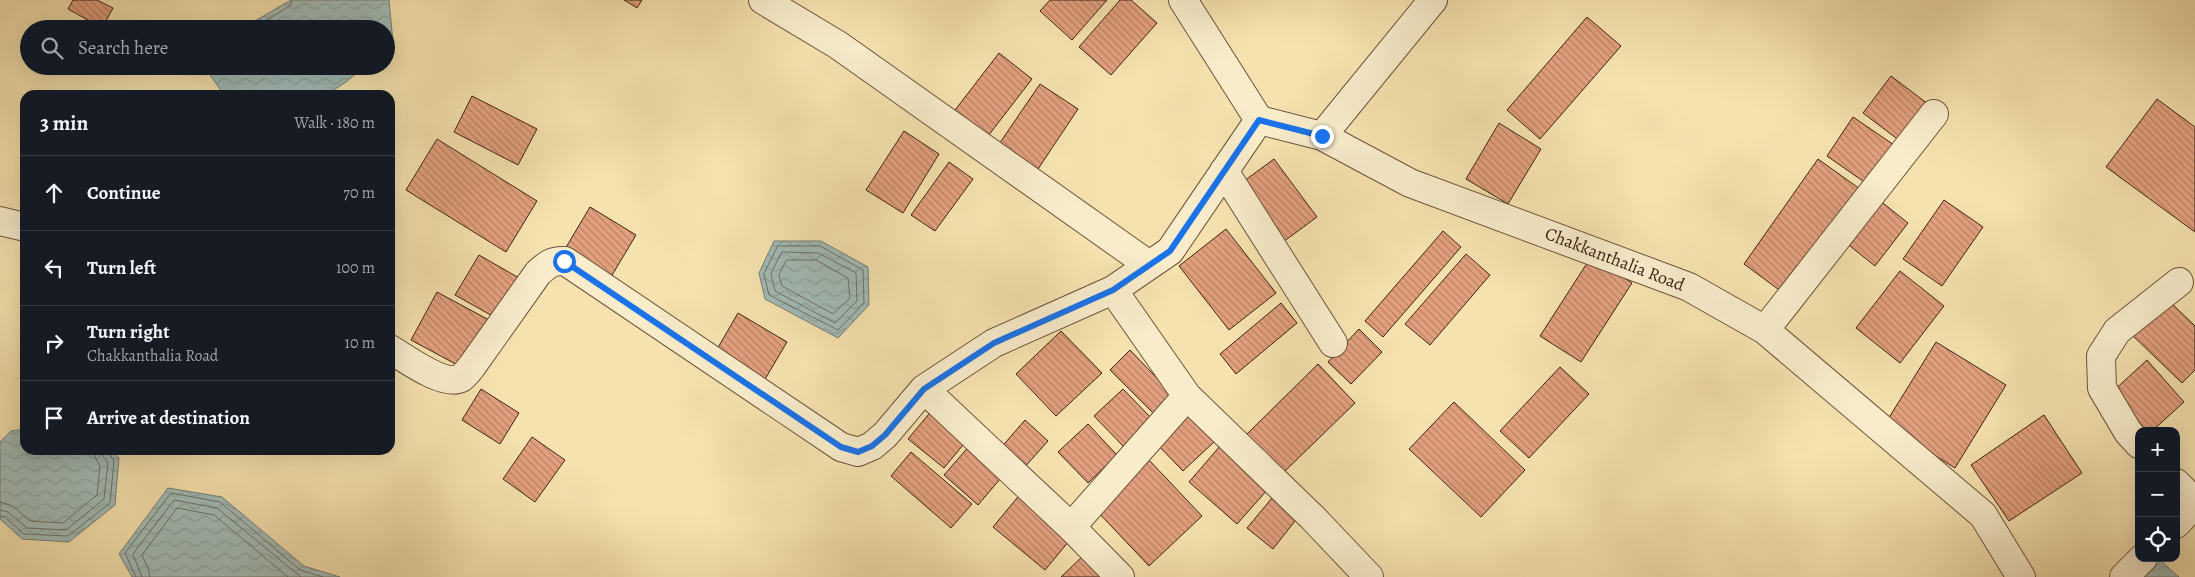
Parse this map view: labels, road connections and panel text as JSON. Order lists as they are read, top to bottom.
{
  "streets": {
    "street": ["Chakkanthalia Road"]
  },
  "page": {
    "search": "Search here",
    "heading": ["3 min", "Walk · 180 m"],
    "list": [
      ["Continue", "70 m"],
      ["Turn left", "100 m"],
      ["Turn right", "Chakkanthalia Road", "10 m"],
      "Arrive at destination"
    ],
    "map_buttons": ["+", "−"]
  }
}
